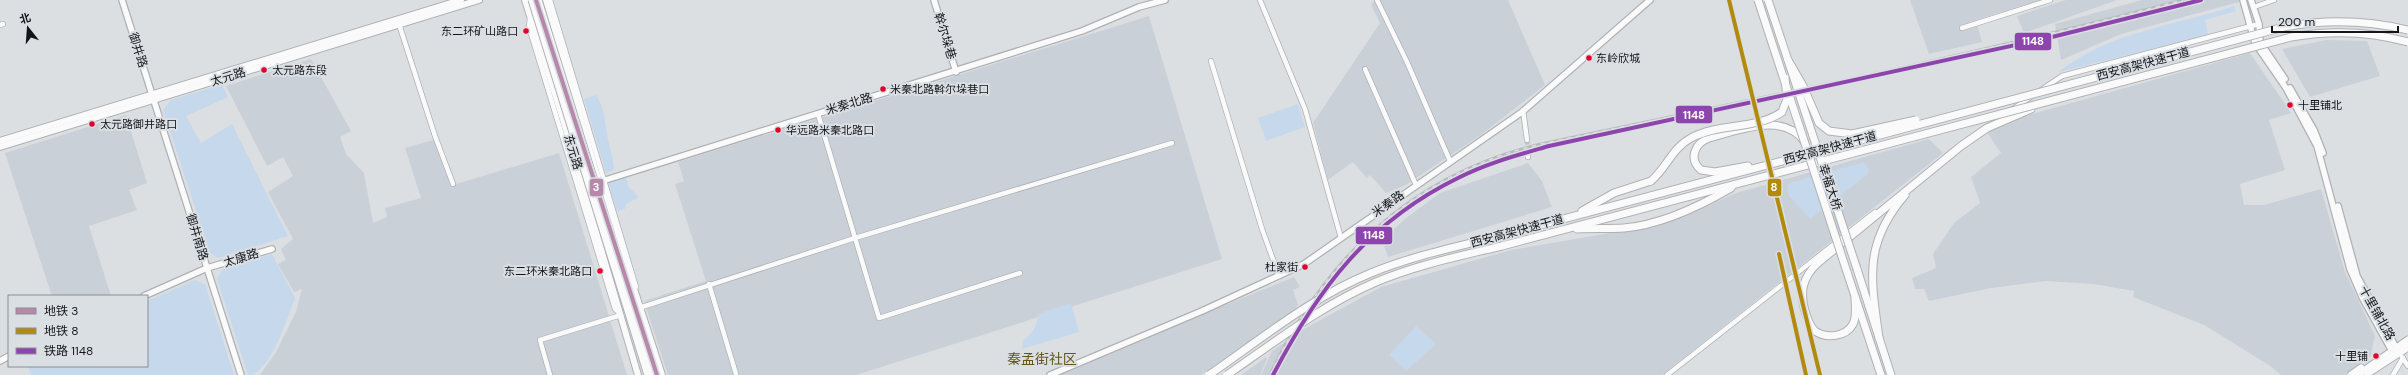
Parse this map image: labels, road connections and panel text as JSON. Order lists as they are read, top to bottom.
{
  "streets": {
    "main road": [
      "西安高架快速干道",
      "太元路",
      "东元路",
      "幸福大桥"
    ],
    "street": [
      "幹尔垛巷",
      "御井路",
      "米秦北路",
      "米秦路",
      "御井南路",
      "太康路",
      "十里铺北路"
    ]
  },
  "crossings": [
    ["幹尔垛巷", "米秦北路"],
    ["御井路", "太元路"],
    ["御井路", "御井南路"],
    ["太元路", "御井南路"],
    ["米秦北路", "东元路"],
    ["御井南路", "太康路"]
  ],
  "districts": ["秦孟街社区"],
  "places": [
    "东二环矿山路口",
    "东岭欣城",
    "太元路东段",
    "米秦北路斡尔垛巷口",
    "十里铺北",
    "太元路御井路口",
    "华远路米秦北路口",
    "杜家街",
    "东二环米秦北路口",
    "十里铺"
  ],
  "lines": ["metro line 3", "metro line 8", "rail line 1148"],
  "legend": ["地铁 3", "地铁 8", "铁路 1148"],
  "scale_bar": "200 m",
  "north": "top"
}
